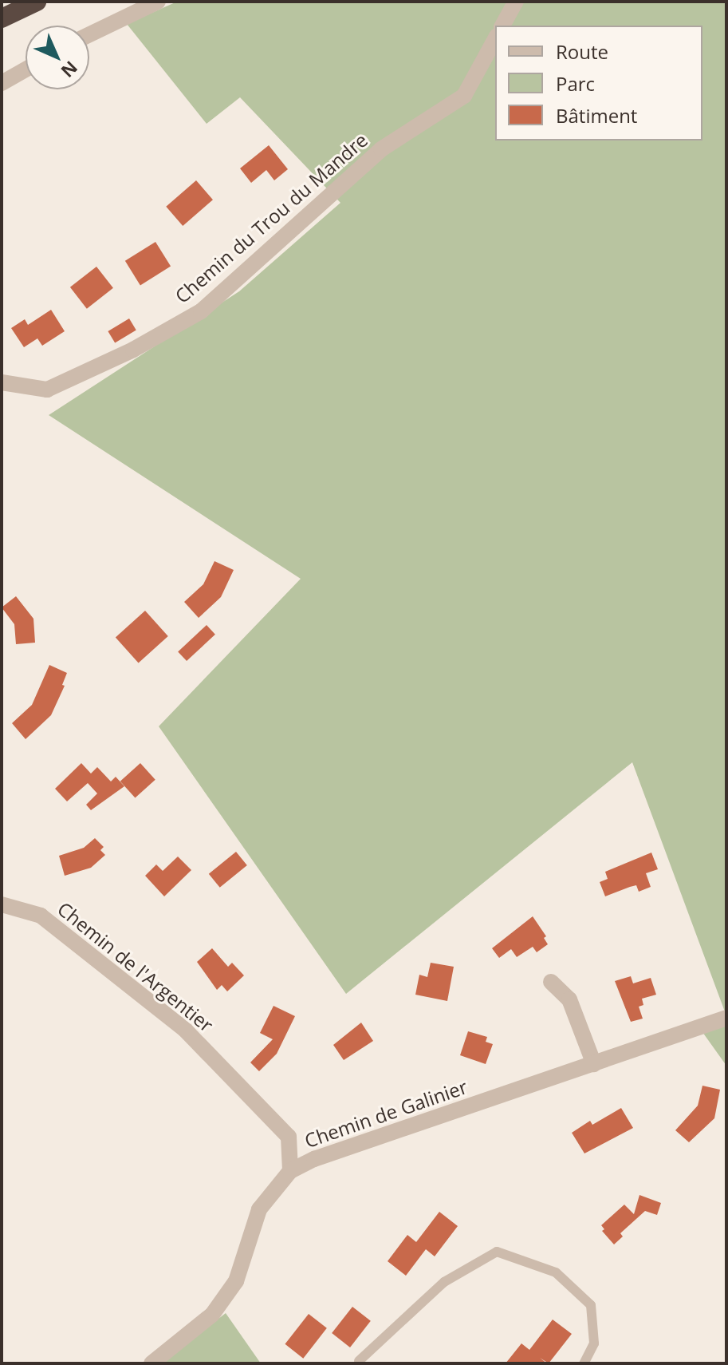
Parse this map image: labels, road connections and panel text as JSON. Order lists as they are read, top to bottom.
{
  "streets": {
    "street": ["Chemin du Trou du Mandre", "Chemin de l'Argentier", "Chemin de Galinier"]
  },
  "crossings": [
    ["Chemin de l'Argentier", "Chemin de Galinier"]
  ],
  "legend": ["Route", "Parc", "Bâtiment"],
  "north": "bottom right"
}
